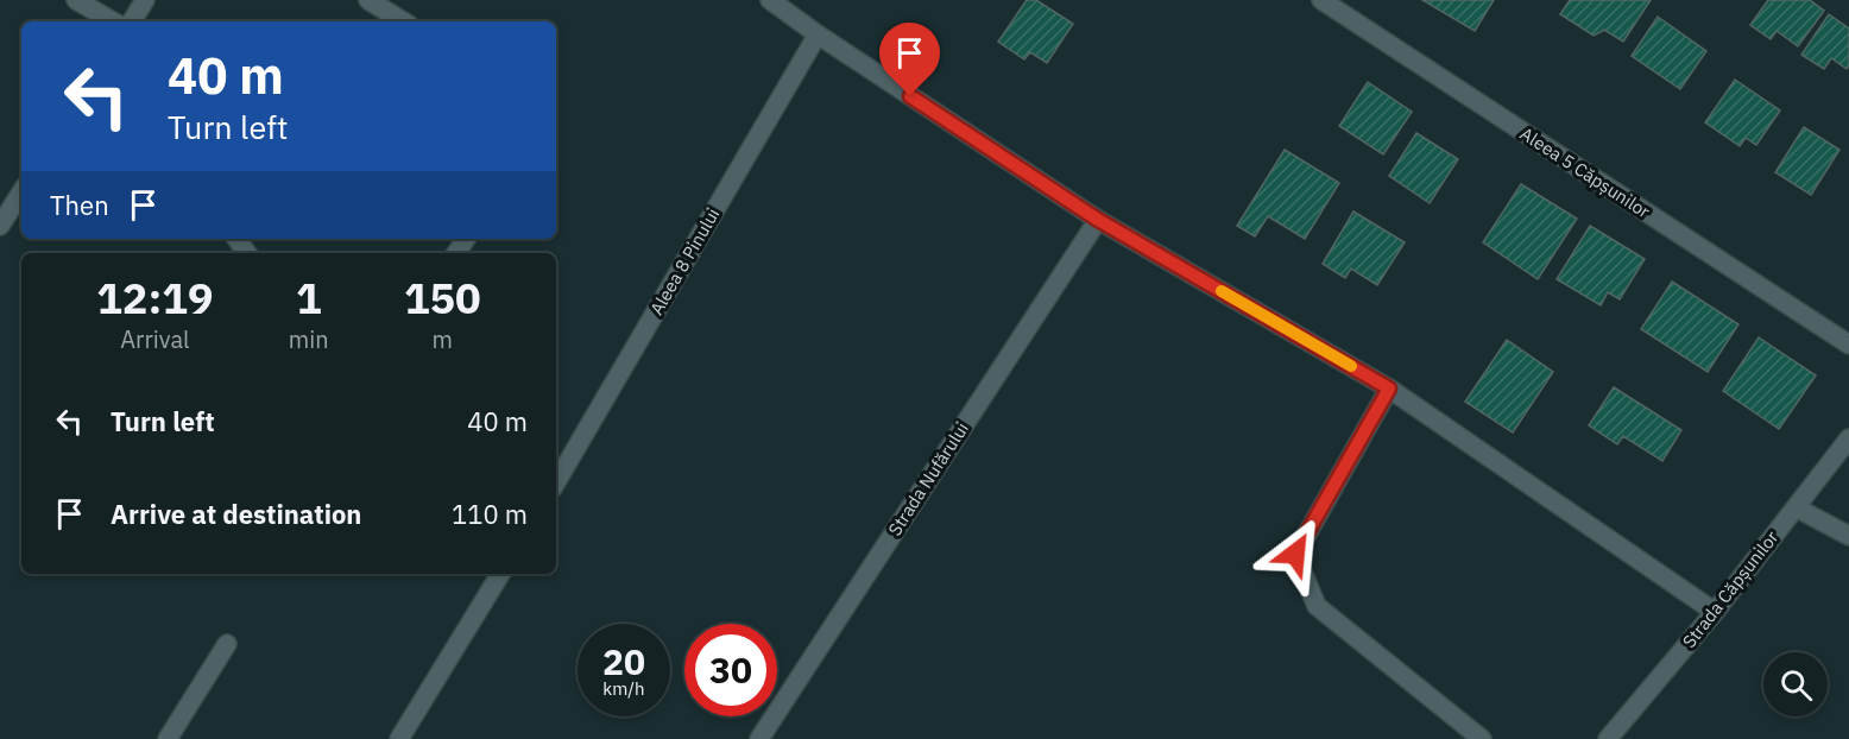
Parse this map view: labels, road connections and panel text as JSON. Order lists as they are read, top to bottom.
{
  "streets": {
    "street": [
      "Aleea 5 Căpșunilor",
      "Aleea 8 Pinului",
      "Strada Nufărului",
      "Strada Căpșunilor"
    ]
  },
  "page": {
    "turn": ["40 m", "Turn left"],
    "then": "Then",
    "eta": [
      "12:19",
      "Arrival",
      "1",
      "min",
      "150",
      "m"
    ],
    "list": [
      {
        "name": "Turn left",
        "value": "40 m"
      },
      {
        "name": "Arrive at destination",
        "value": "110 m"
      }
    ],
    "speed": "20 km/h",
    "limit": "30"
  }
}
